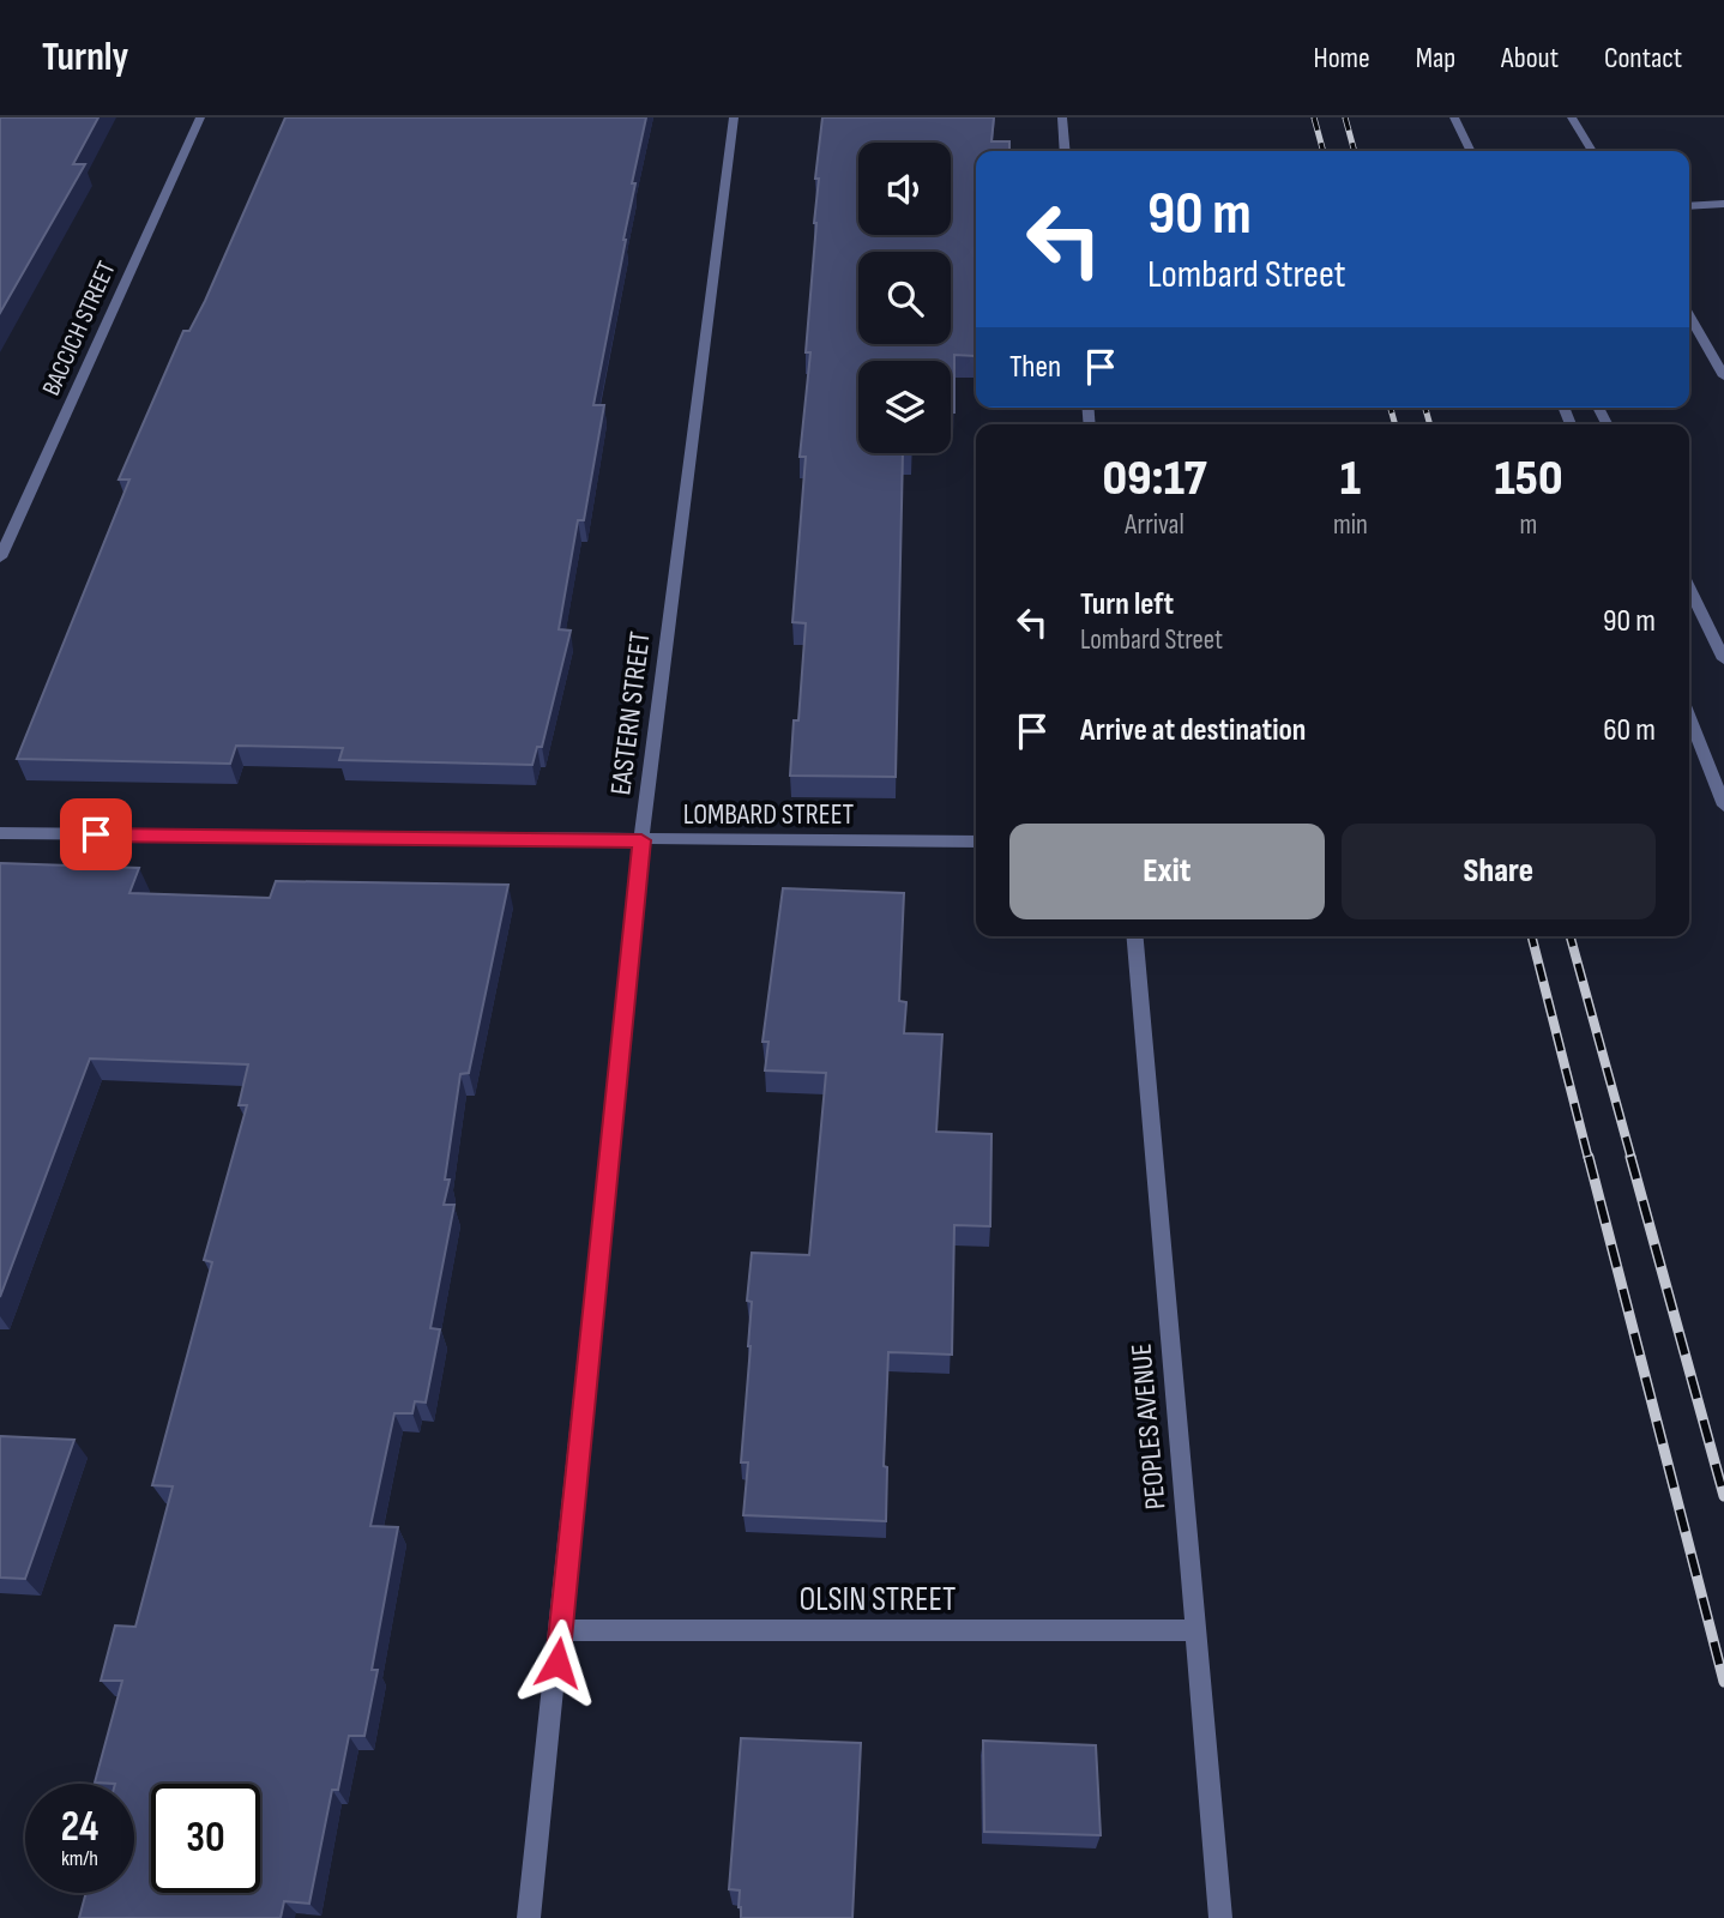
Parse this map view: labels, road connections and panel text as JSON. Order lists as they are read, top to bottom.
{
  "streets": {
    "street": [
      "BACCICH STREET",
      "EASTERN STREET",
      "LOMBARD STREET",
      "PEOPLES AVENUE",
      "OLSIN STREET"
    ]
  },
  "crossings": [
    ["EASTERN STREET", "LOMBARD STREET"],
    ["EASTERN STREET", "OLSIN STREET"],
    ["PEOPLES AVENUE", "OLSIN STREET"]
  ],
  "page": {
    "header": "Turnly",
    "nav": [
      "Home",
      "Map",
      "About",
      "Contact"
    ],
    "turn": ["90 m", "Lombard Street"],
    "then": "Then",
    "eta": [
      "09:17",
      "Arrival",
      "1",
      "min",
      "150",
      "m"
    ],
    "list": [
      {
        "name": "Turn left",
        "note": "Lombard Street",
        "value": "90 m"
      },
      {
        "name": "Arrive at destination",
        "value": "60 m"
      }
    ],
    "buttons": ["Exit", "Share"],
    "speed": "24 km/h",
    "limit": "30"
  }
}
